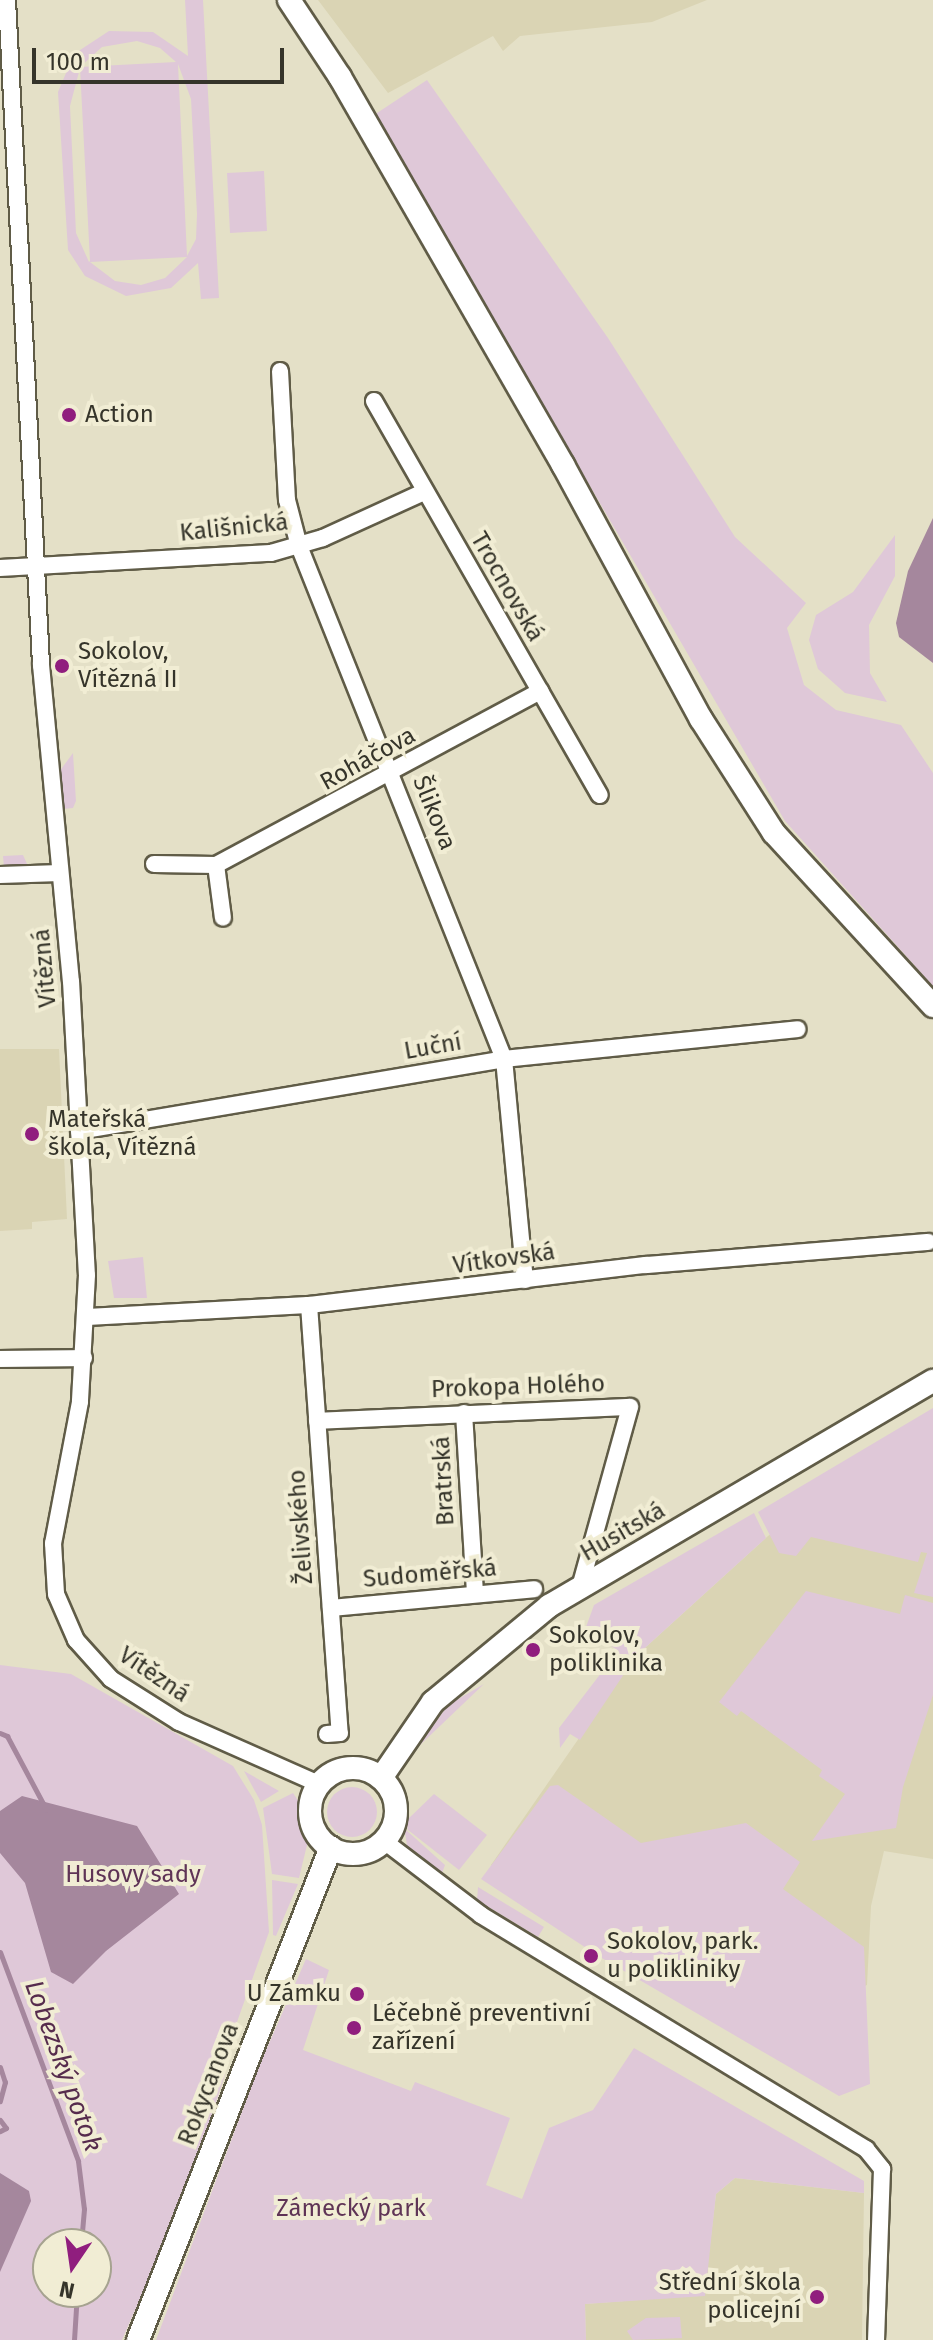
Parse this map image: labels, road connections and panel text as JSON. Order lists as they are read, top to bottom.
{
  "streets": {
    "street": [
      "Kališnická",
      "Trocnovská",
      "Roháčova",
      "Šlikova",
      "Vítězná",
      "Luční",
      "Vítkovská",
      "Prokopa Holého",
      "Bratrská",
      "Želivského",
      "Husitská",
      "Sudoměřská",
      "Rokycanova"
    ]
  },
  "crossings": [
    ["Kališnická", "Trocnovská"],
    ["Kališnická", "Šlikova"],
    ["Kališnická", "Vítězná"],
    ["Trocnovská", "Roháčova"],
    ["Roháčova", "Šlikova"],
    ["Šlikova", "Luční"],
    ["Šlikova", "Vítkovská"],
    ["Vítězná", "Luční"],
    ["Vítězná", "Vítkovská"],
    ["Vítězná", "Husitská"],
    ["Vítězná", "Rokycanova"],
    ["Vítkovská", "Želivského"],
    ["Prokopa Holého", "Bratrská"],
    ["Prokopa Holého", "Želivského"],
    ["Prokopa Holého", "Husitská"],
    ["Bratrská", "Sudoměřská"],
    ["Želivského", "Sudoměřská"],
    ["Husitská", "Rokycanova"]
  ],
  "water": ["Lobezský potok"],
  "parks": ["Husovy sady", "Zámecký park"],
  "places": [
    "Action",
    "Sokolov, Vítězná II",
    "Mateřská škola, Vítězná",
    "Sokolov, poliklinika",
    "Sokolov, park. u polikliniky",
    "U Zámku",
    "Léčebně preventivní zařízení",
    "Střední škola policejní"
  ],
  "scale_bar": "100 m",
  "north": "bottom"
}
